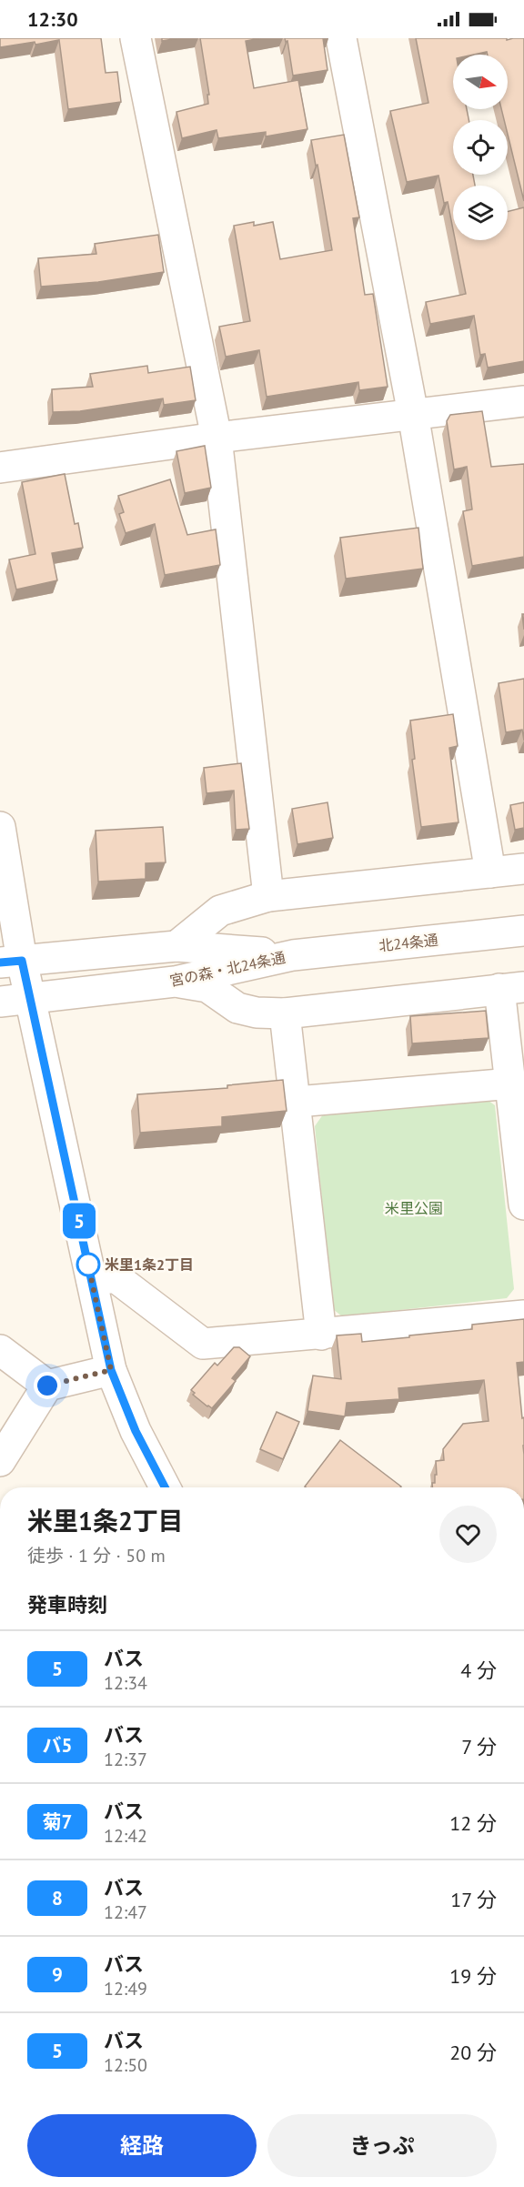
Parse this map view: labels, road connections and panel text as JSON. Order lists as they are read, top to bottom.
{
  "streets": {
    "street": ["北24条通", "宮の森・北24条通"]
  },
  "crossings": [
    ["北24条通", "宮の森・北24条通"]
  ],
  "parks": ["米里公園"],
  "places": ["米里1条2丁目"],
  "lines": ["bus line 5"],
  "north": "right",
  "page": {
    "status": "12:30",
    "on_map": "5",
    "heading": [
      ["米里1条2丁目", "徒歩 · 1 分 · 50 m"],
      "発車時刻"
    ],
    "list": [
      {
        "mark": "5",
        "name": "バス",
        "note": "12:34",
        "value": "4 分"
      },
      {
        "mark": "バ5",
        "name": "バス",
        "note": "12:37",
        "value": "7 分"
      },
      {
        "mark": "菊7",
        "name": "バス",
        "note": "12:42",
        "value": "12 分"
      },
      {
        "mark": "8",
        "name": "バス",
        "note": "12:47",
        "value": "17 分"
      },
      {
        "mark": "9",
        "name": "バス",
        "note": "12:49",
        "value": "19 分"
      },
      {
        "mark": "5",
        "name": "バス",
        "note": "12:50",
        "value": "20 分"
      }
    ],
    "buttons": ["経路", "きっぷ"]
  }
}
